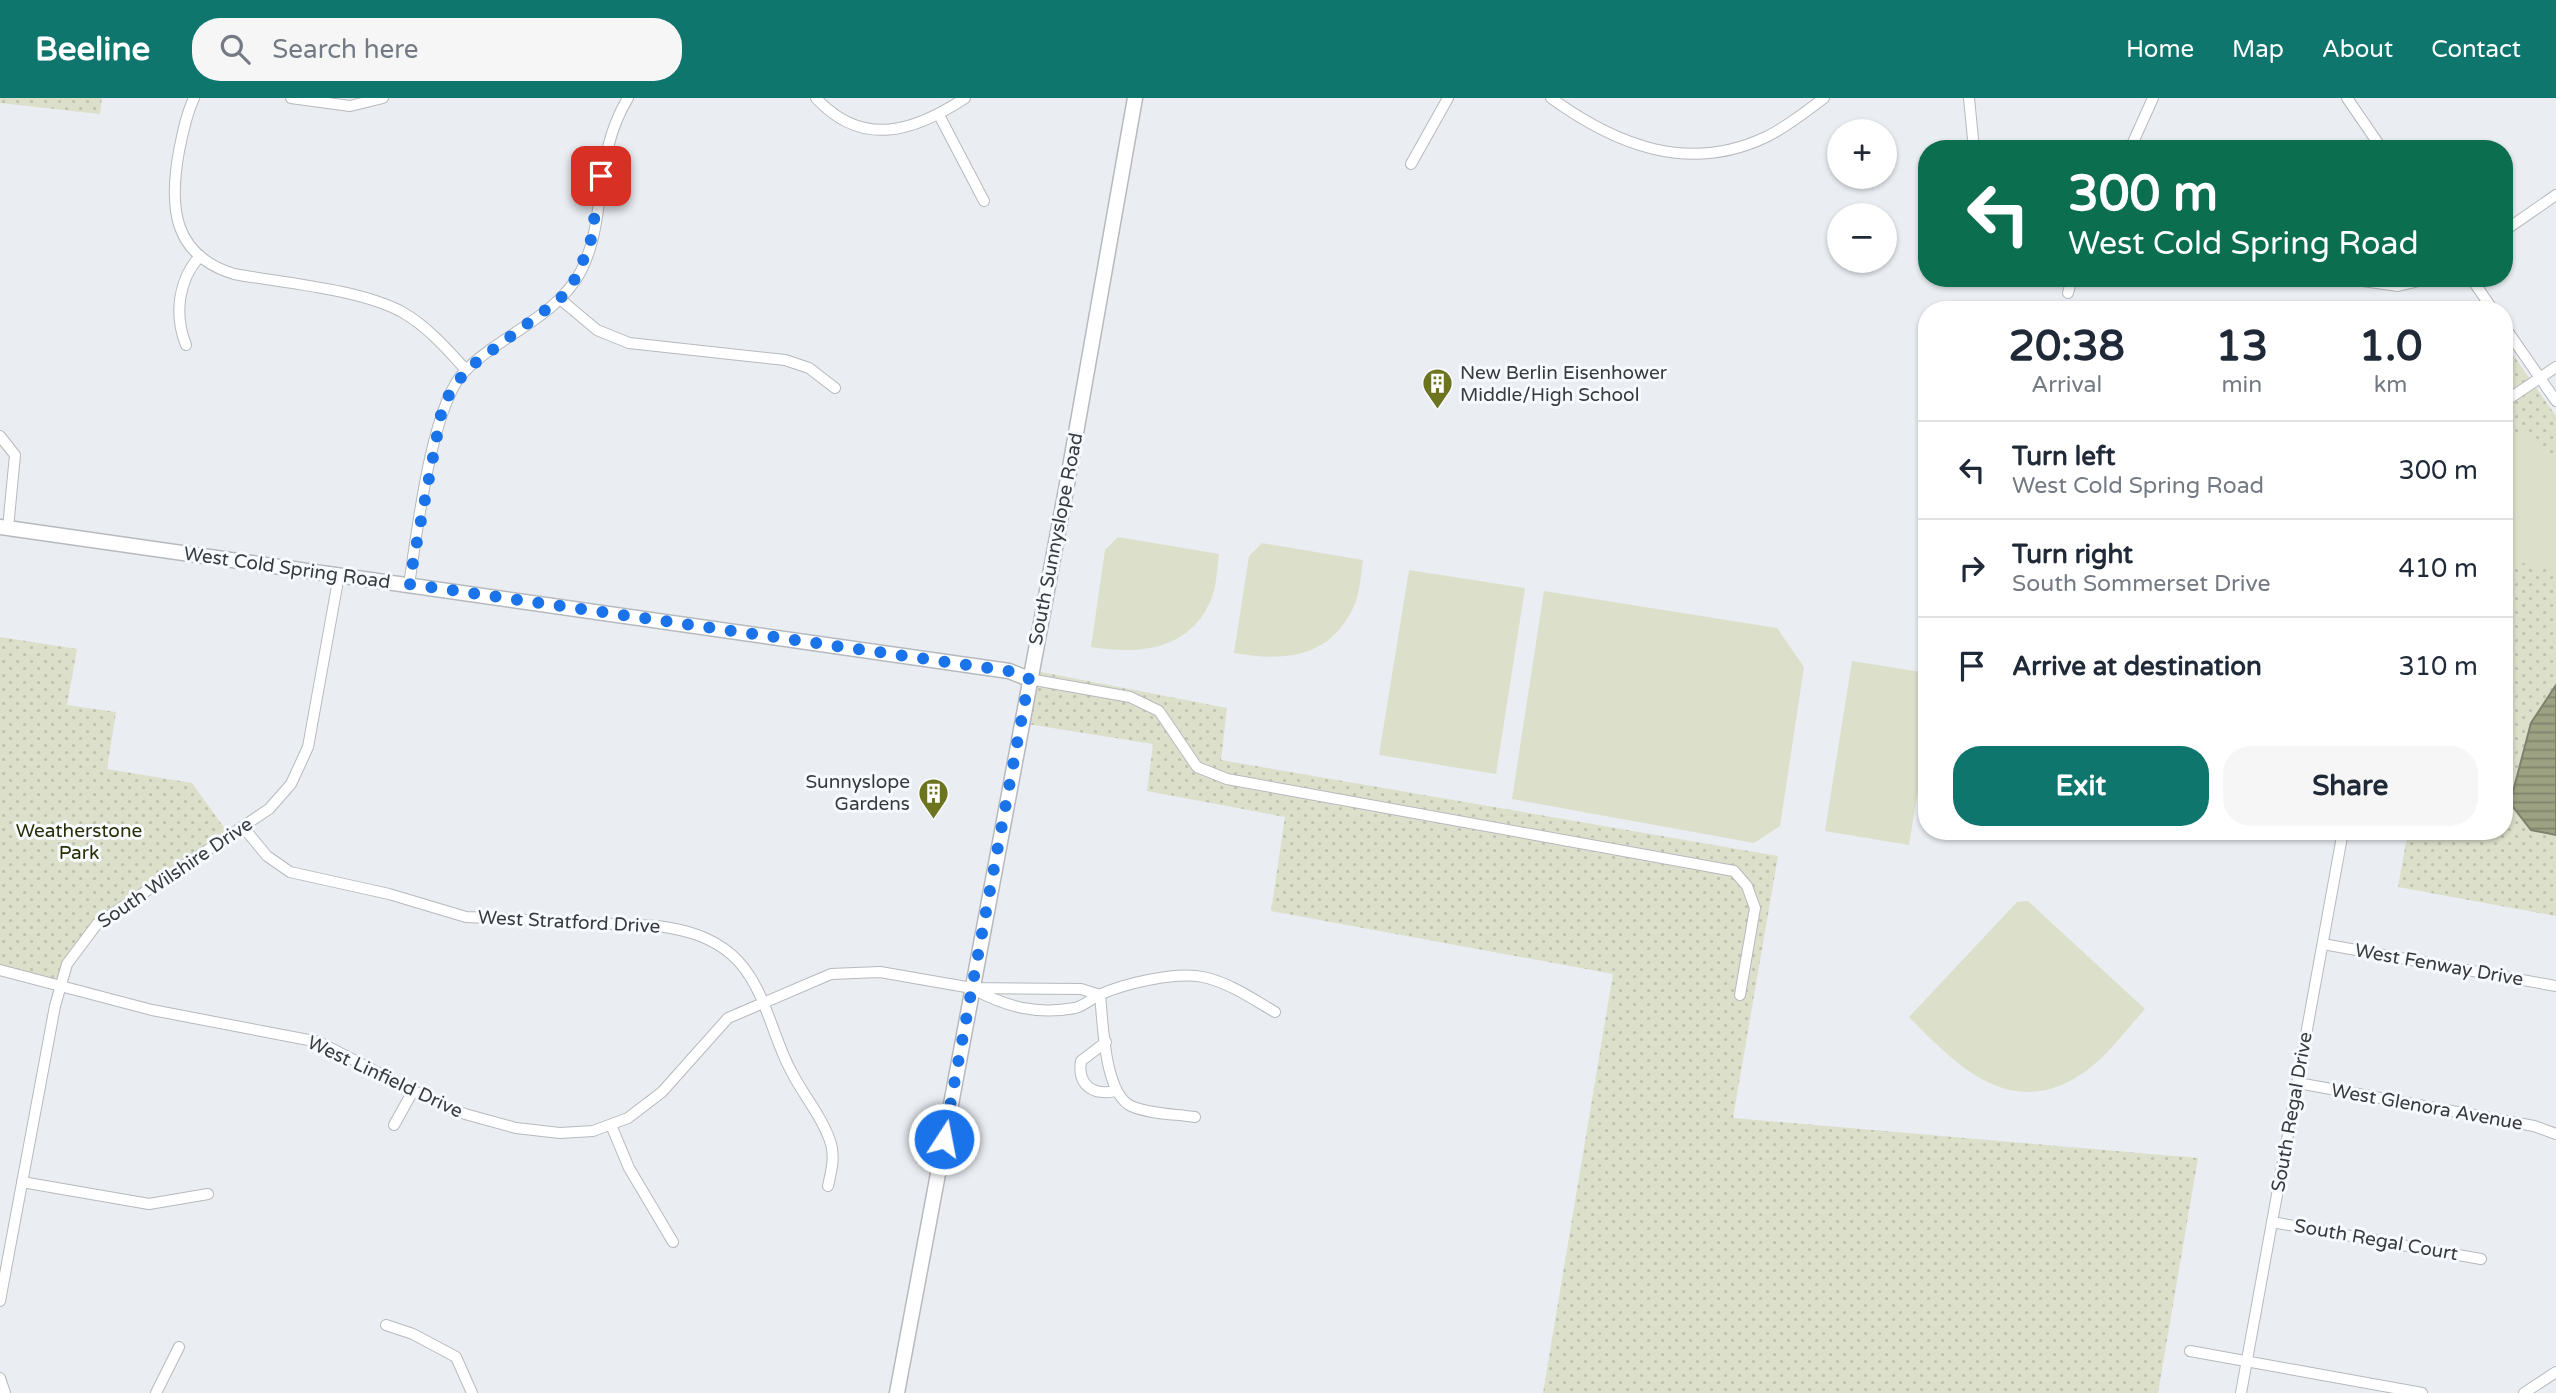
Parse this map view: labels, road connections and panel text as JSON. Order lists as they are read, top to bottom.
{
  "streets": {
    "street": [
      "South Sunnyslope Road",
      "West Cold Spring Road",
      "South Wilshire Drive",
      "West Stratford Drive",
      "West Fenway Drive",
      "West Linfield Drive",
      "West Glenora Avenue",
      "South Regal Drive",
      "South Regal Court"
    ]
  },
  "crossings": [
    ["South Sunnyslope Road", "West Cold Spring Road"],
    ["South Sunnyslope Road", "West Linfield Drive"],
    ["West Cold Spring Road", "South Wilshire Drive"],
    ["South Wilshire Drive", "West Stratford Drive"],
    ["South Wilshire Drive", "West Linfield Drive"],
    ["West Stratford Drive", "West Linfield Drive"],
    ["West Fenway Drive", "South Regal Drive"],
    ["West Glenora Avenue", "South Regal Drive"],
    ["South Regal Drive", "South Regal Court"]
  ],
  "parks": ["Weatherstone Park"],
  "places": {
    "building": ["New Berlin Eisenhower Middle/High School", "Sunnyslope Gardens"]
  },
  "page": {
    "header": "Beeline",
    "search": "Search here",
    "nav": [
      "Home",
      "Map",
      "About",
      "Contact"
    ],
    "map_buttons": ["+", "−"],
    "turn": ["300 m", "West Cold Spring Road"],
    "eta": [
      "20:38",
      "Arrival",
      "13",
      "min",
      "1.0",
      "km"
    ],
    "list": [
      {
        "name": "Turn left",
        "note": "West Cold Spring Road",
        "value": "300 m"
      },
      {
        "name": "Turn right",
        "note": "South Sommerset Drive",
        "value": "410 m"
      },
      {
        "name": "Arrive at destination",
        "value": "310 m"
      }
    ],
    "buttons": ["Exit", "Share"]
  }
}
